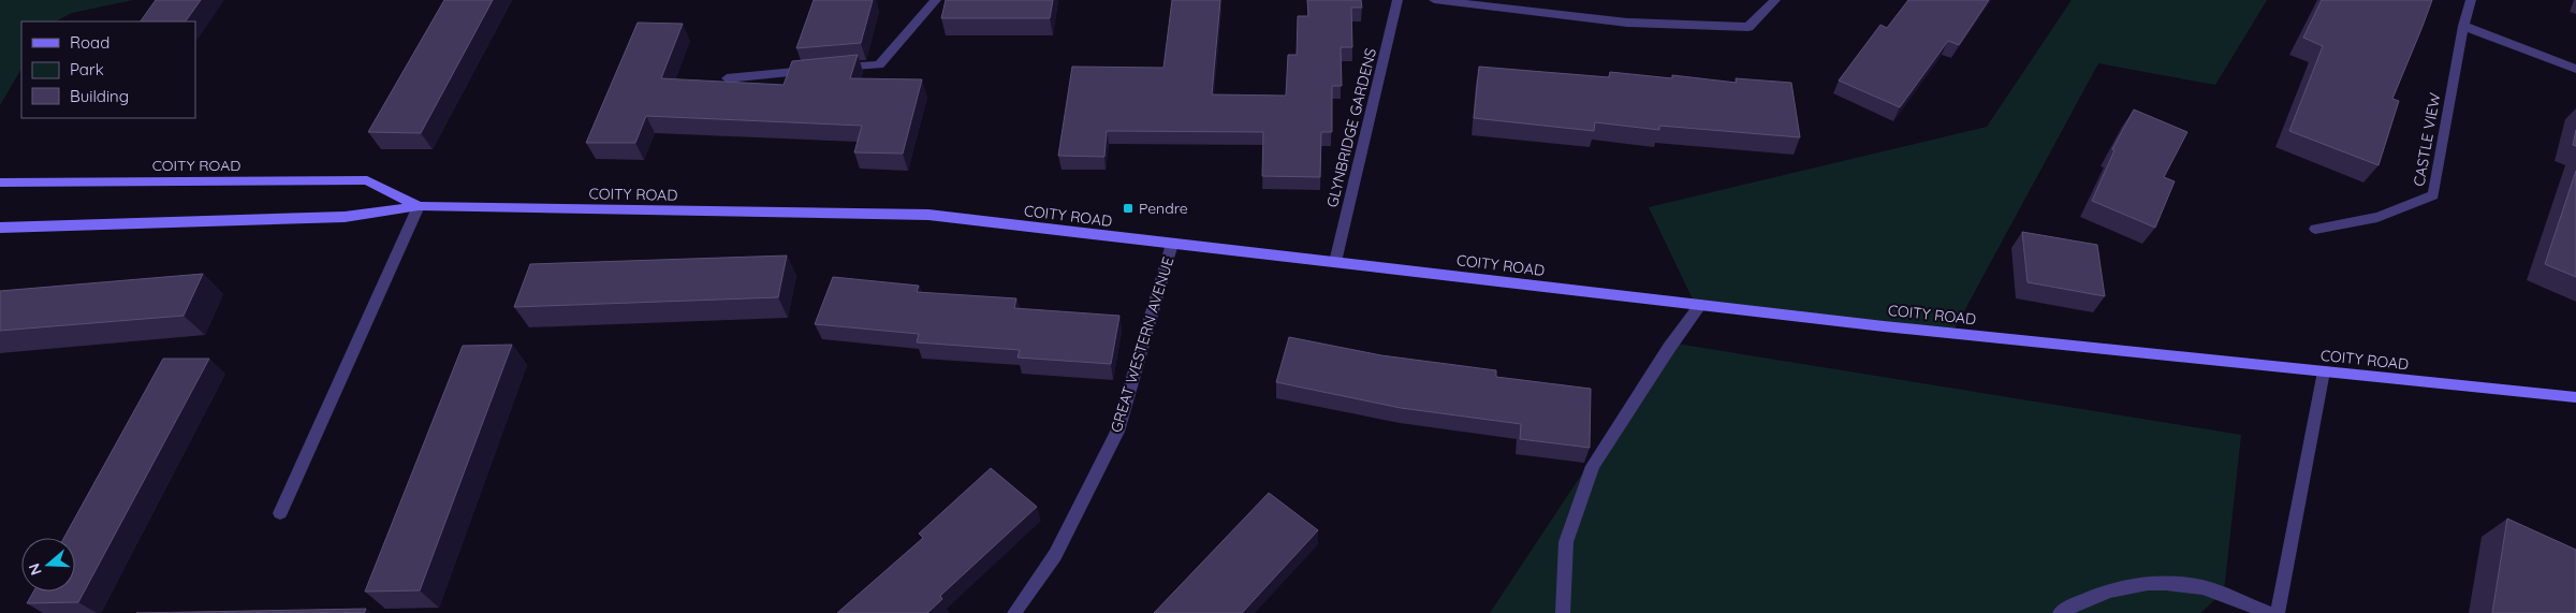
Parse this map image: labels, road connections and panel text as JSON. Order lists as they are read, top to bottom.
{
  "streets": {
    "main road": ["COITY ROAD"],
    "street": ["GLYNBRIDGE GARDENS", "CASTLE VIEW", "GREAT WESTERN AVENUE"]
  },
  "crossings": [
    ["GLYNBRIDGE GARDENS", "COITY ROAD"],
    ["COITY ROAD", "GREAT WESTERN AVENUE"]
  ],
  "places": {
    "transit": ["Pendre"]
  },
  "legend": ["Road", "Park", "Building"],
  "north": "left"
}
